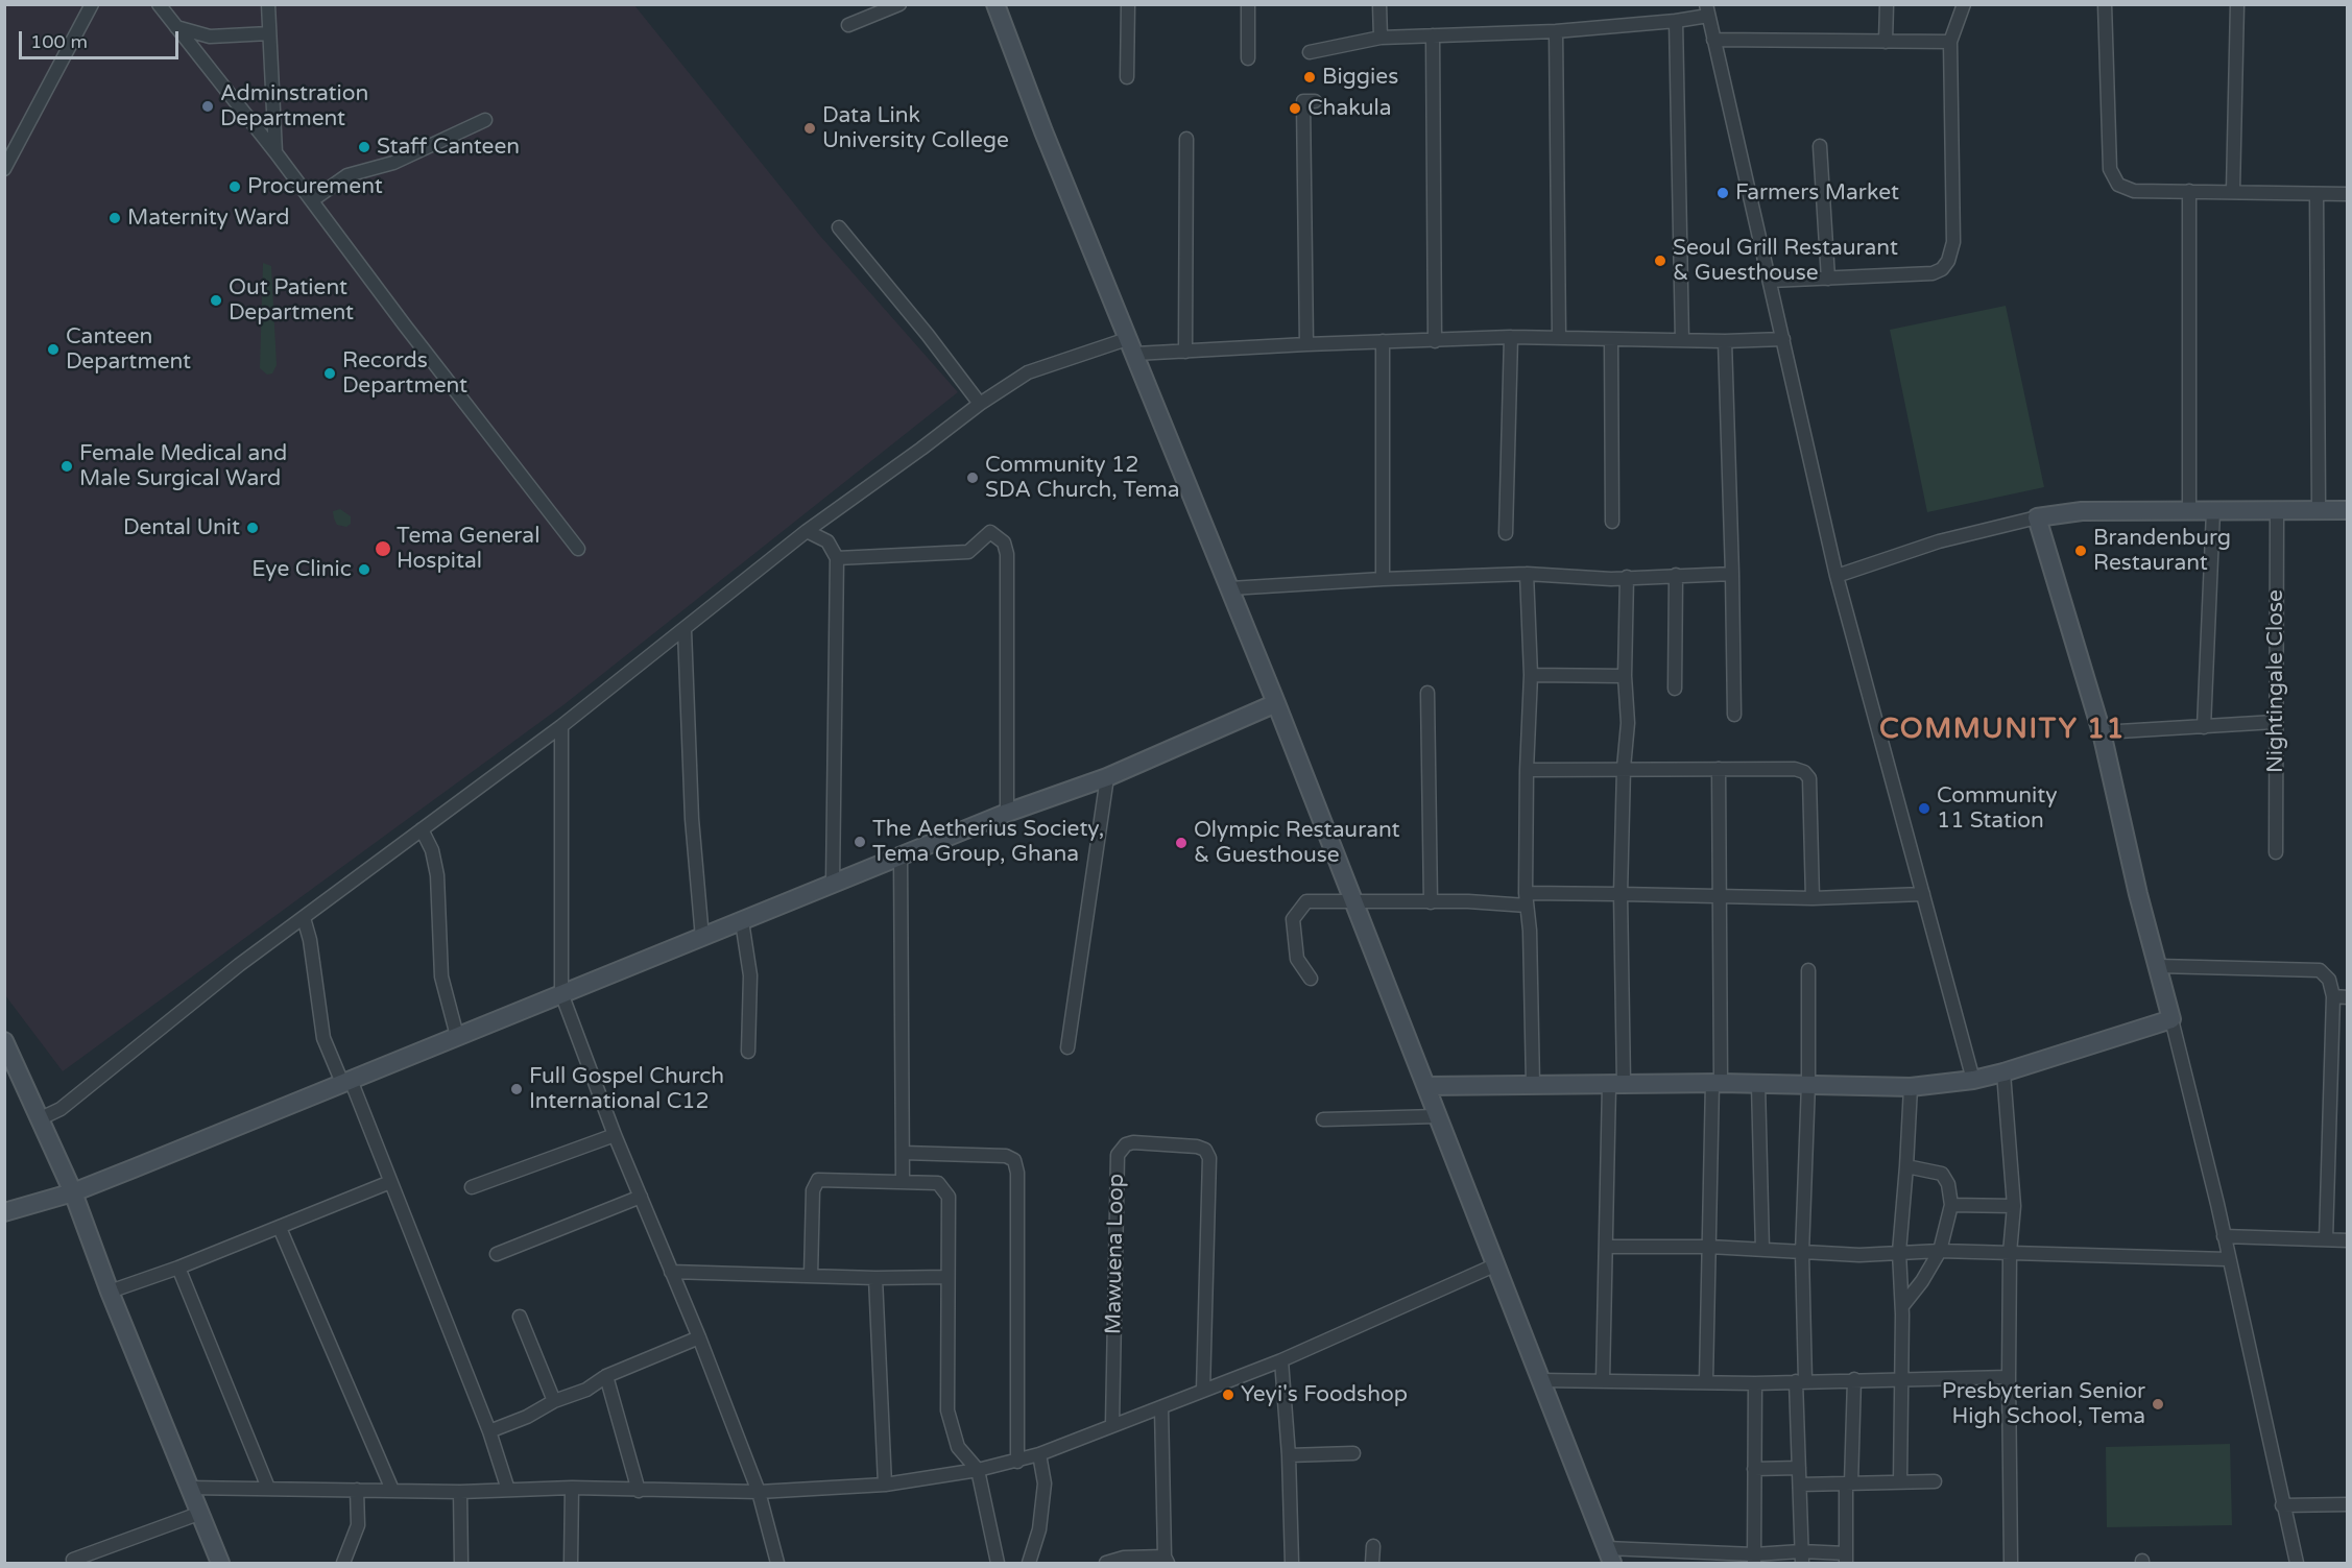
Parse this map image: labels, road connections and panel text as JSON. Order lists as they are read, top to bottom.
{
  "streets": {
    "street": ["Nightingale Close", "Mawuena Loop"]
  },
  "districts": ["COMMUNITY 11"],
  "places": [
    "Biggies",
    "Adminstration Department",
    "Chakula",
    "Data Link University College",
    "Staff Canteen",
    "Procurement",
    "Farmers Market",
    "Maternity Ward",
    "Seoul Grill Restaurant & Guesthouse",
    "Out Patient Department",
    "Canteen Department",
    "Records Department",
    "Female Medical and Male Surgical Ward",
    "Community 12 SDA Church, Tema",
    "Dental Unit",
    "Tema General Hospital",
    "Brandenburg Restaurant",
    "Eye Clinic",
    "Community 11 Station",
    "The Aetherius Society, Tema Group, Ghana",
    "Olympic Restaurant & Guesthouse",
    "Full Gospel Church International C12",
    "Yeyi's Foodshop",
    "Presbyterian Senior High School, Tema"
  ],
  "scale_bar": "100 m"
}
